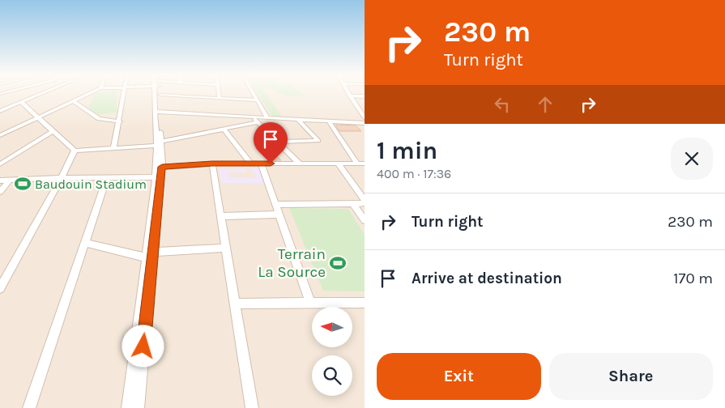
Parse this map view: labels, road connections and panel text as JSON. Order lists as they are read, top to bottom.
{
  "places": {
    "sports": ["Baudouin Stadium", "Terrain La Source"]
  },
  "north": "left",
  "page": {
    "turn": ["230 m", "Turn right"],
    "heading": ["1 min", "400 m · 17:36"],
    "list": [
      {
        "name": "Turn right",
        "value": "230 m"
      },
      {
        "name": "Arrive at destination",
        "value": "170 m"
      }
    ],
    "buttons": ["Exit", "Share"]
  }
}
